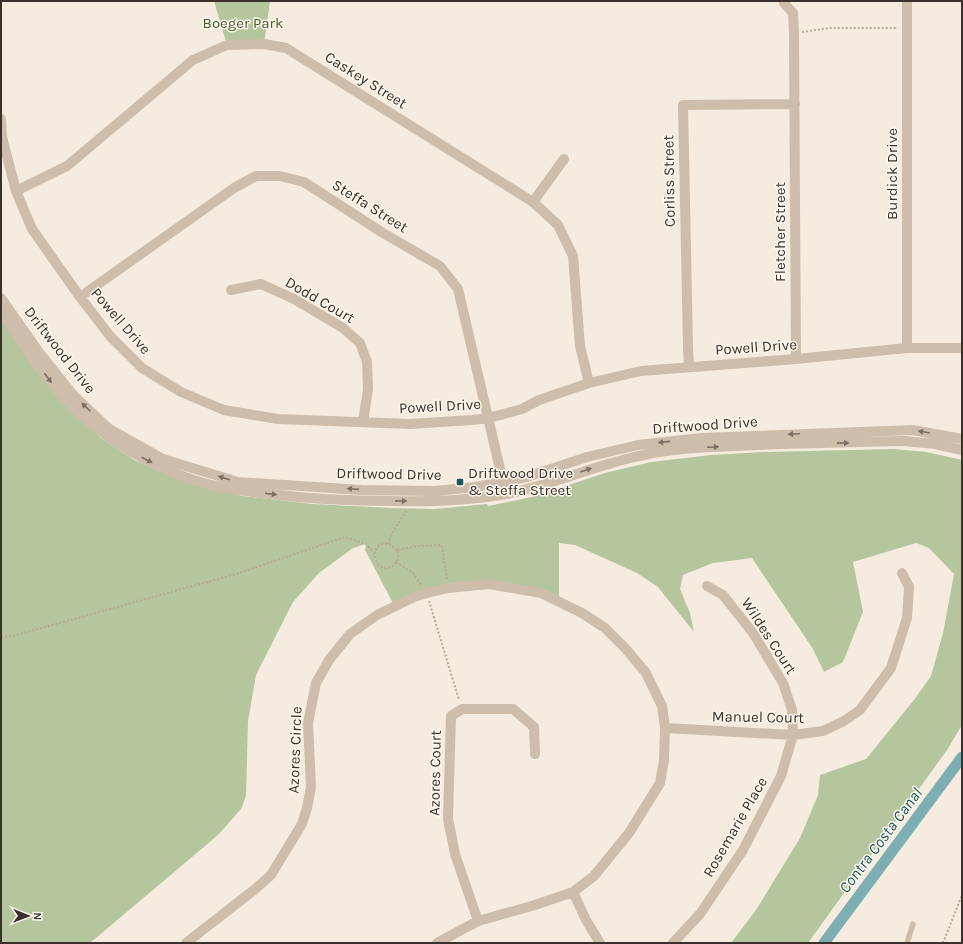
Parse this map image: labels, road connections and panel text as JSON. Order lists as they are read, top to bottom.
{
  "streets": {
    "street": [
      "Caskey Street",
      "Burdick Drive",
      "Corliss Street",
      "Steffa Street",
      "Fletcher Street",
      "Dodd Court",
      "Powell Drive",
      "Driftwood Drive",
      "Wildes Court",
      "Manuel Court",
      "Azores Circle",
      "Azores Court",
      "Rosemarie Place"
    ]
  },
  "crossings": [
    ["Caskey Street", "Powell Drive"],
    ["Burdick Drive", "Powell Drive"],
    ["Corliss Street", "Fletcher Street"],
    ["Corliss Street", "Powell Drive"],
    ["Steffa Street", "Powell Drive"],
    ["Steffa Street", "Driftwood Drive"],
    ["Fletcher Street", "Powell Drive"],
    ["Dodd Court", "Powell Drive"],
    ["Wildes Court", "Manuel Court"],
    ["Wildes Court", "Rosemarie Place"],
    ["Manuel Court", "Azores Circle"],
    ["Manuel Court", "Rosemarie Place"],
    ["Azores Circle", "Azores Court"]
  ],
  "water": ["Contra Costa Canal"],
  "parks": ["Boeger Park"],
  "places": {
    "transit": ["Driftwood Drive & Steffa Street"]
  },
  "north": "right"
}
